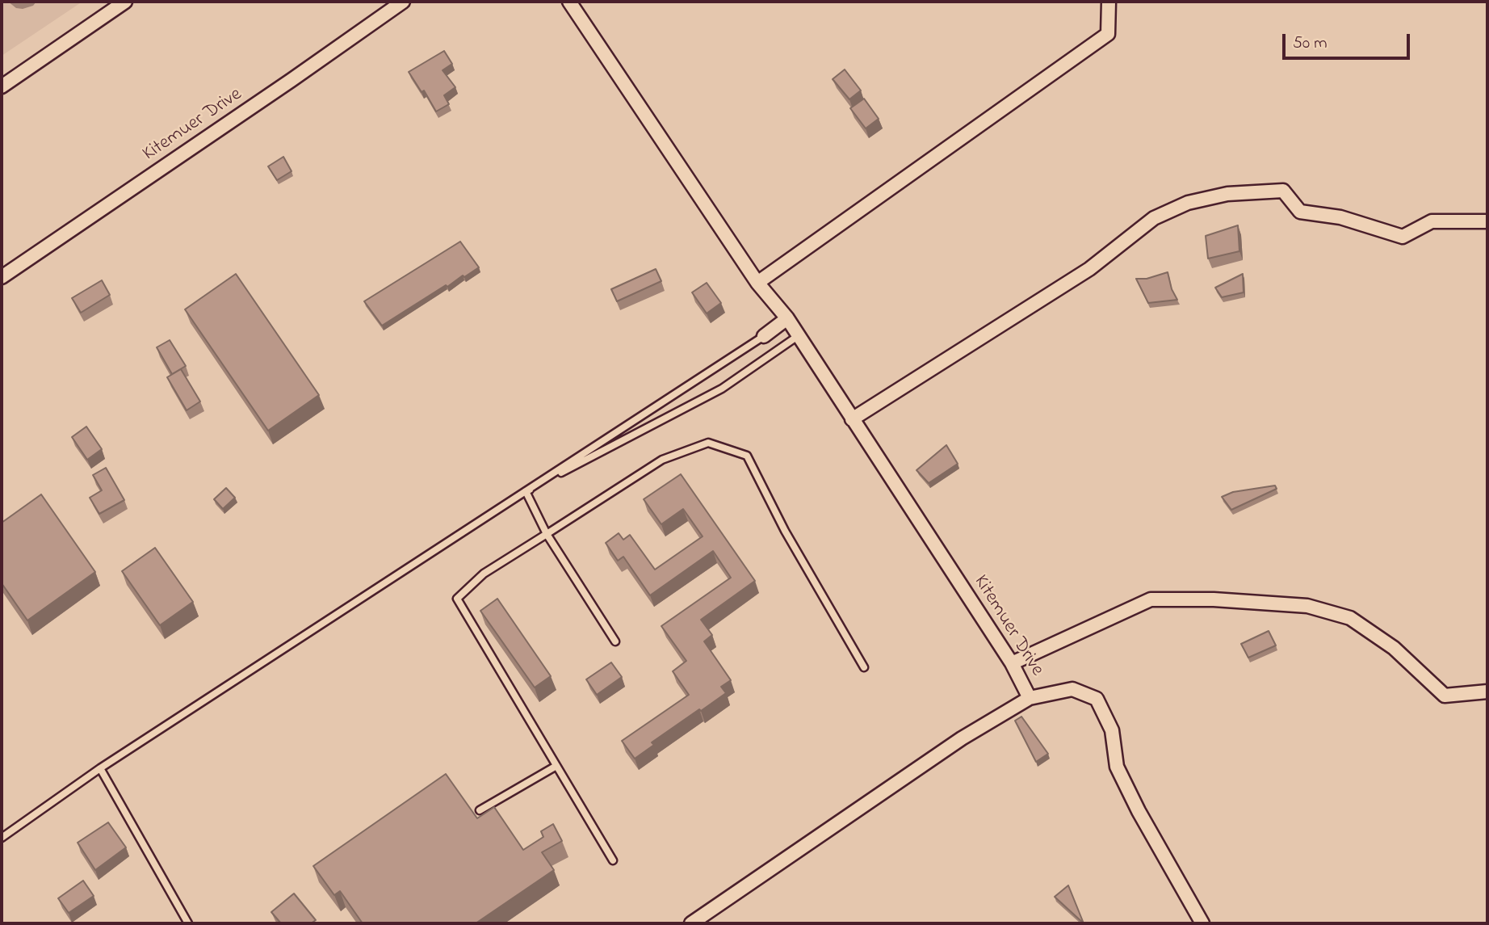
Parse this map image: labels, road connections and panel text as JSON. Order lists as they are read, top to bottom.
{
  "streets": {
    "street": ["Kitemuer Drive"]
  },
  "scale_bar": "50 m"
}
